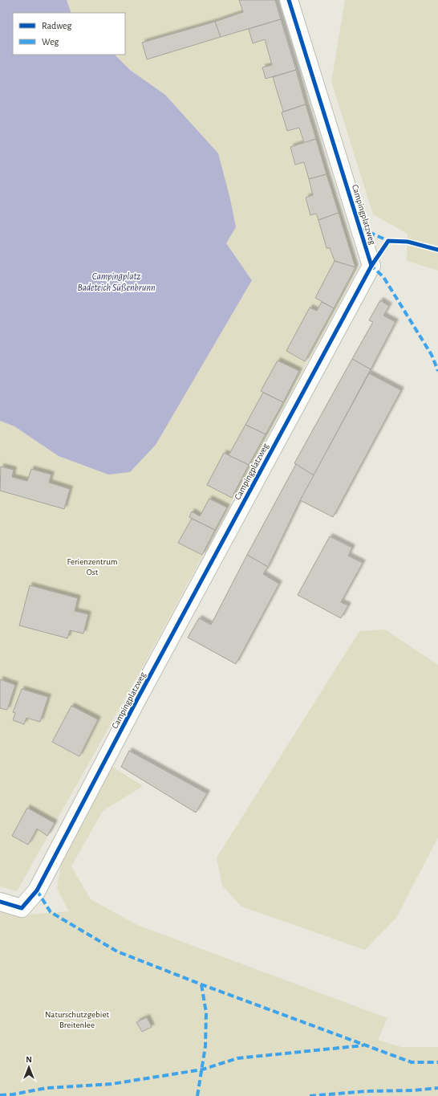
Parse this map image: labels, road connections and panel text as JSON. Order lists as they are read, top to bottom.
{
  "streets": {
    "street": ["Campingplatzweg"]
  },
  "water": ["Campingplatz Badeteich Süßenbrunn"],
  "parks": ["Ferienzentrum Ost", "Naturschutzgebiet Breitenlee"],
  "legend": ["Radweg", "Weg"],
  "north": "top"
}
